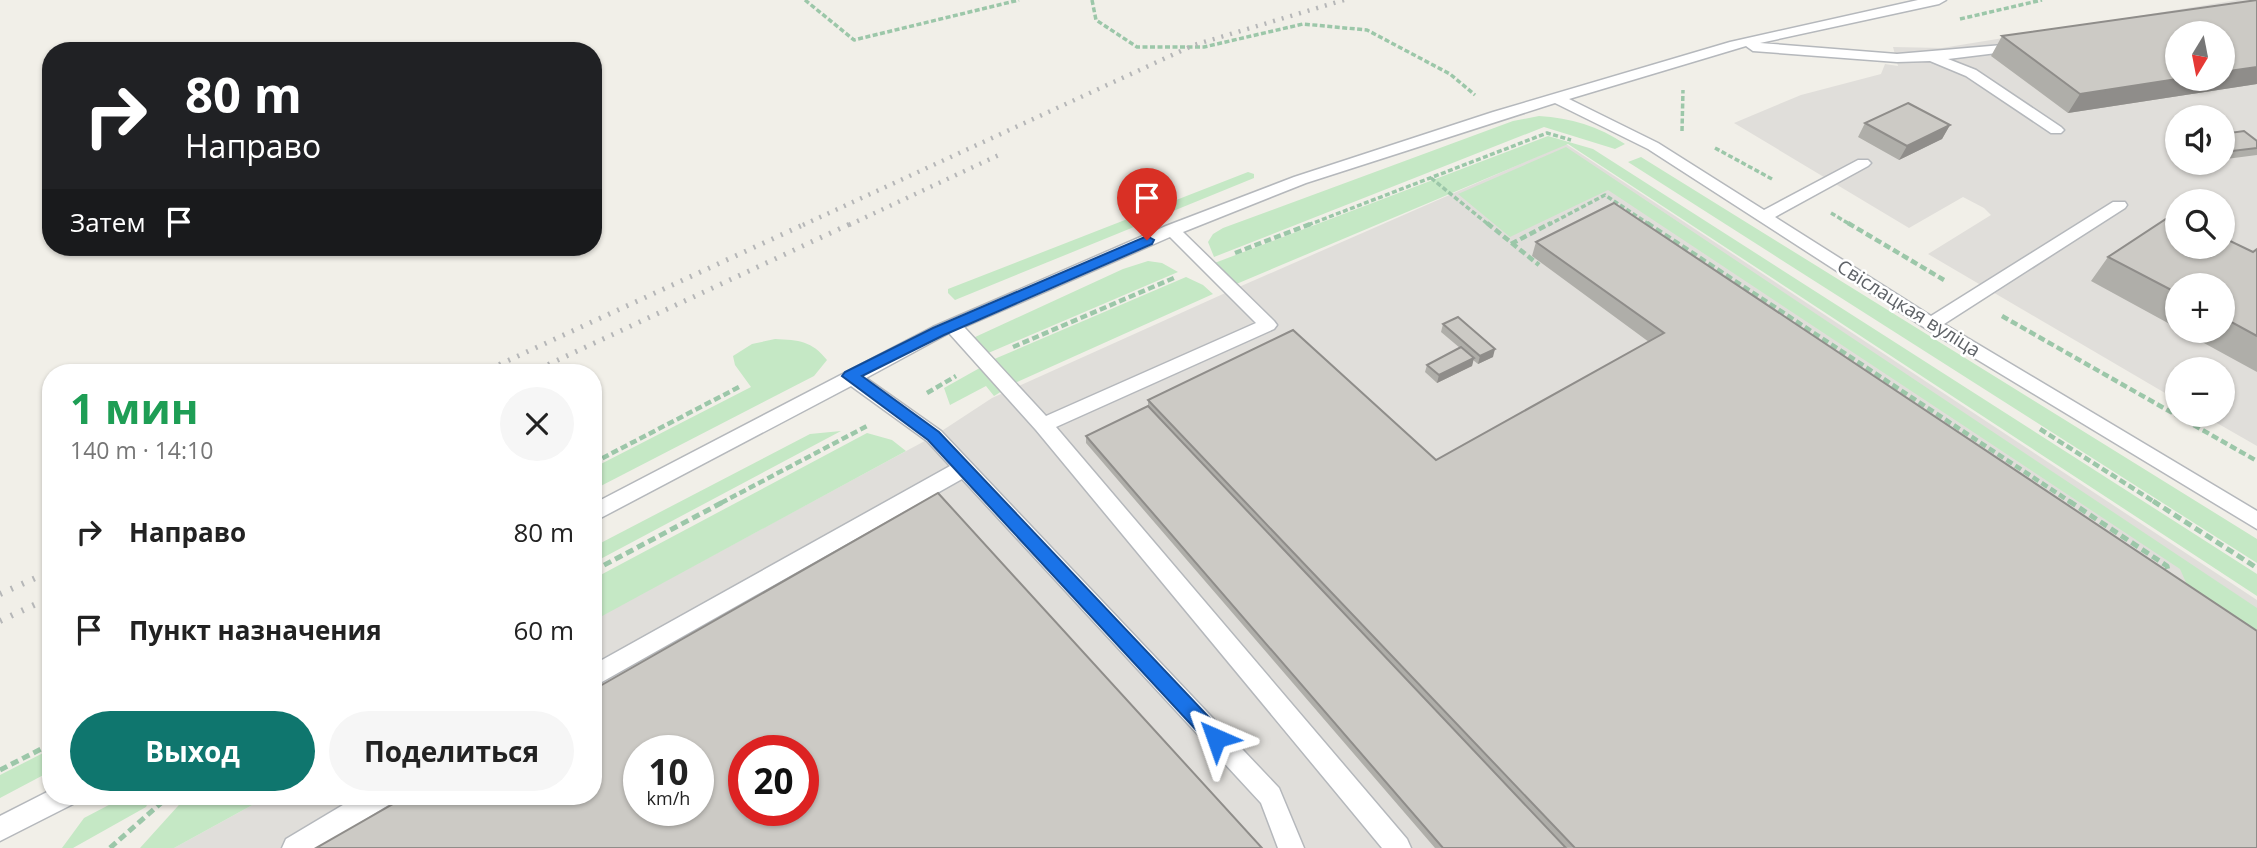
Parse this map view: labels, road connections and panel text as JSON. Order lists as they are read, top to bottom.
{
  "streets": {
    "lane": ["Свіслацкая вуліца"]
  },
  "north": "bottom",
  "page": {
    "map_buttons": ["+", "−"],
    "turn": ["80 m", "Направо"],
    "then": "Затем",
    "heading": ["1 мин", "140 m · 14:10"],
    "list": [
      {
        "name": "Направо",
        "value": "80 m"
      },
      {
        "name": "Пункт назначения",
        "value": "60 m"
      }
    ],
    "buttons": ["Выход", "Поделиться"],
    "speed": "10 km/h",
    "limit": "20"
  }
}
